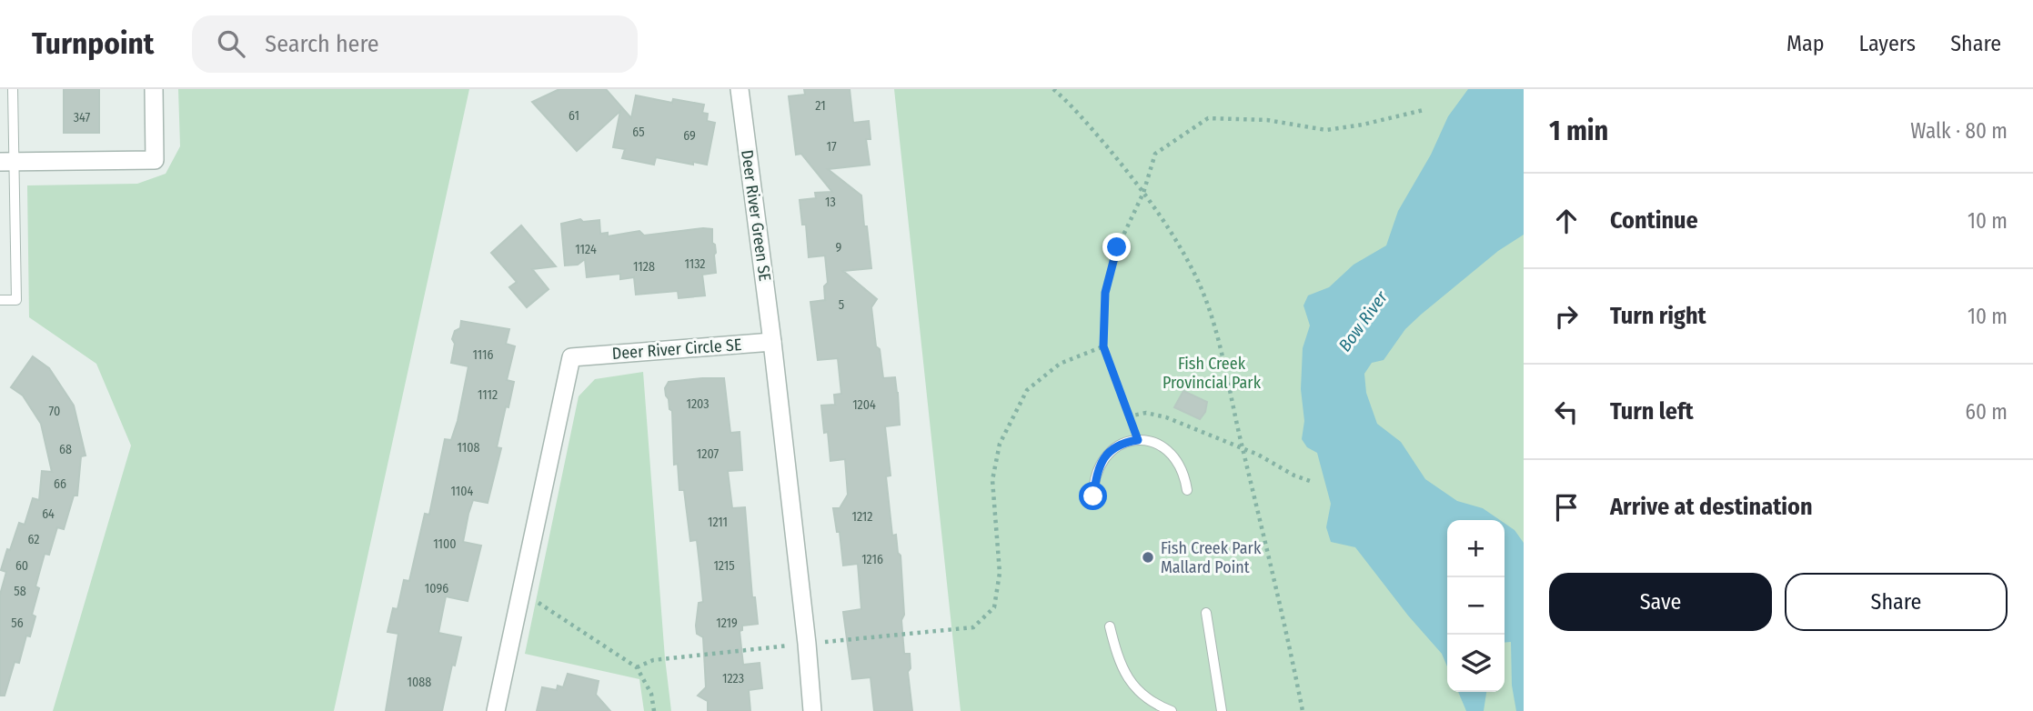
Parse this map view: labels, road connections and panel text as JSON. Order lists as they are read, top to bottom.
{
  "streets": {
    "street": ["Deer River Green SE", "Deer River Circle SE"]
  },
  "crossings": [
    ["Deer River Green SE", "Deer River Circle SE"]
  ],
  "water": ["Bow River"],
  "parks": ["Fish Creek Provincial Park"],
  "places": ["Fish Creek Park Mallard Point"],
  "house_numbers": [
    "21",
    "61",
    "347",
    "65",
    "69",
    "17",
    "13",
    "9",
    "1124",
    "1132",
    "1128",
    "5",
    "1116",
    "1112",
    "1203",
    "1204",
    "70",
    "1108",
    "68",
    "1207",
    "66",
    "1104",
    "64",
    "1212",
    "1211",
    "62",
    "1100",
    "1216",
    "60",
    "1215",
    "1096",
    "58",
    "56",
    "1219",
    "1223",
    "1088"
  ],
  "page": {
    "header": "Turnpoint",
    "search": "Search here",
    "nav": ["Map", "Layers", "Share"],
    "heading": ["1 min", "Walk · 80 m"],
    "list": [
      ["Continue", "10 m"],
      ["Turn right", "10 m"],
      ["Turn left", "60 m"],
      "Arrive at destination"
    ],
    "map_buttons": ["+", "−"],
    "buttons": ["Save", "Share"]
  }
}
